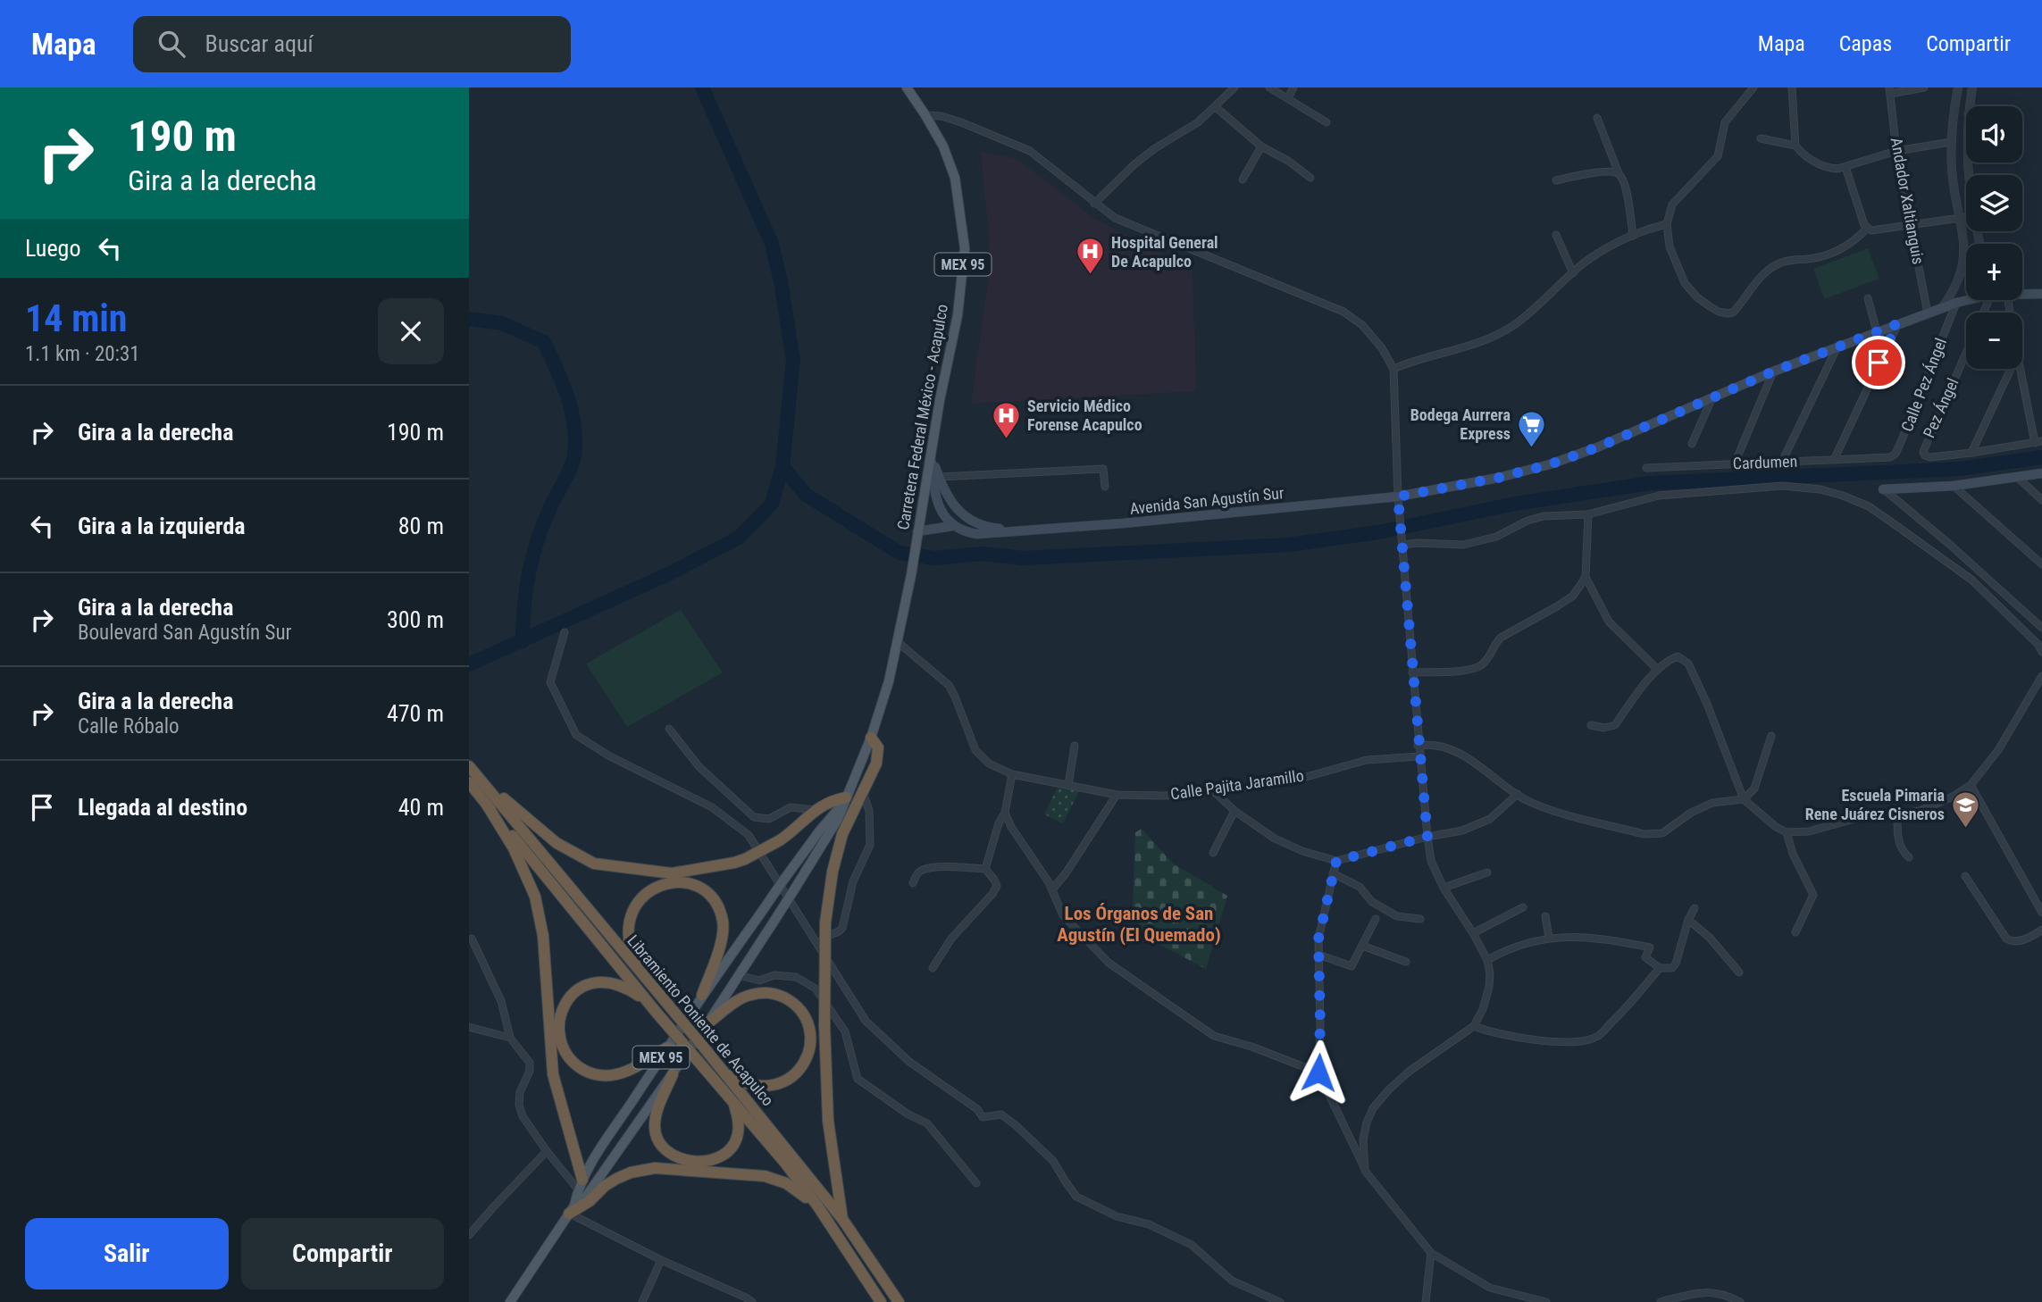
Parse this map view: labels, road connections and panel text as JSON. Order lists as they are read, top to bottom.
{
  "streets": {
    "highway": ["Libramiento Poniente de Acapulco"],
    "main road": ["MEX 95", "Carretera Federal México - Acapulco", "Avenida San Agustín Sur"],
    "street": [
      "Andador Xaltianguis",
      "Calle Pez Ángel",
      "Pez Ángel",
      "Cardumen",
      "Calle Pajita Jaramillo"
    ]
  },
  "crossings": [
    ["Andador Xaltianguis", "Avenida San Agustín Sur"],
    ["MEX 95", "Carretera Federal México - Acapulco"],
    ["MEX 95", "Calle Pajita Jaramillo"],
    ["Calle Pez Ángel", "Cardumen"],
    ["Calle Pez Ángel", "Avenida San Agustín Sur"],
    ["Carretera Federal México - Acapulco", "Avenida San Agustín Sur"]
  ],
  "districts": ["Los Órganos de San Agustín (El Quemado)"],
  "places": {
    "hospital": ["Hospital General De Acapulco", "Servicio Médico Forense Acapulco"],
    "supermarket": ["Bodega Aurrera Express"],
    "school or university": ["Escuela Pimaria Rene Juárez Cisneros"]
  },
  "page": {
    "header": "Mapa",
    "search": "Buscar aquí",
    "nav": ["Mapa", "Capas", "Compartir"],
    "turn": ["190 m", "Gira a la derecha"],
    "map_buttons": ["+", "−"],
    "then": "Luego",
    "heading": ["14 min", "1.1 km · 20:31"],
    "list": [
      {
        "name": "Gira a la derecha",
        "value": "190 m"
      },
      {
        "name": "Gira a la izquierda",
        "value": "80 m"
      },
      {
        "name": "Gira a la derecha",
        "note": "Boulevard San Agustín Sur",
        "value": "300 m"
      },
      {
        "name": "Gira a la derecha",
        "note": "Calle Róbalo",
        "value": "470 m"
      },
      {
        "name": "Llegada al destino",
        "value": "40 m"
      }
    ],
    "buttons": ["Salir", "Compartir"]
  }
}
